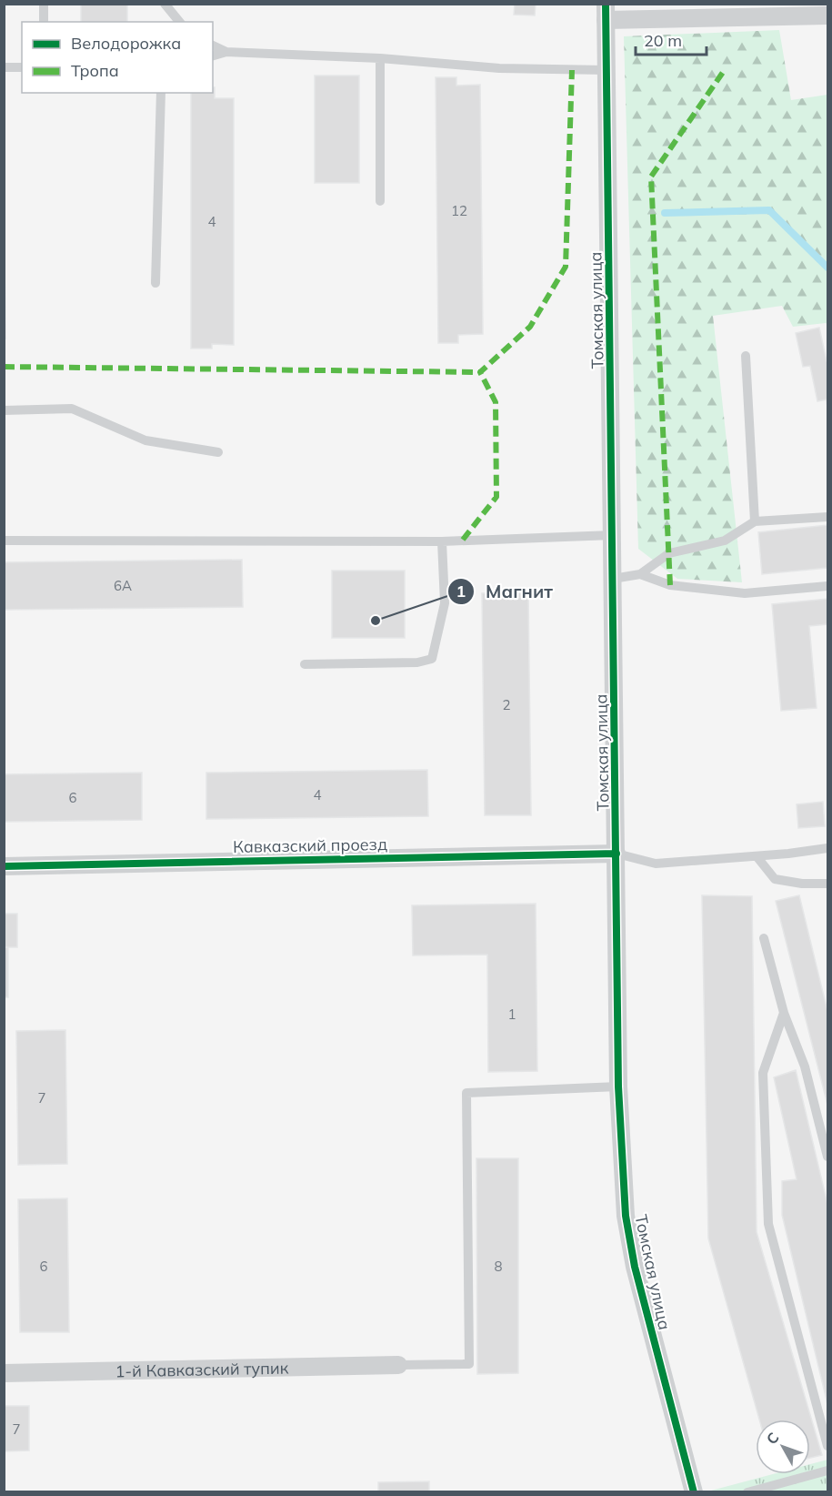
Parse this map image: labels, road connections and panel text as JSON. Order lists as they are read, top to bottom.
{
  "streets": {
    "street": ["Томская улица", "Кавказский проезд", "1-й Кавказский тупик"]
  },
  "crossings": [
    ["Томская улица", "Кавказский проезд"]
  ],
  "places": ["Магнит"],
  "house_numbers": [
    "12",
    "4",
    "6А",
    "2",
    "4",
    "6",
    "1",
    "7",
    "6",
    "8",
    "7"
  ],
  "legend": ["Велодорожка", "Тропа"],
  "scale_bar": "20 m",
  "north": "top left"
}
